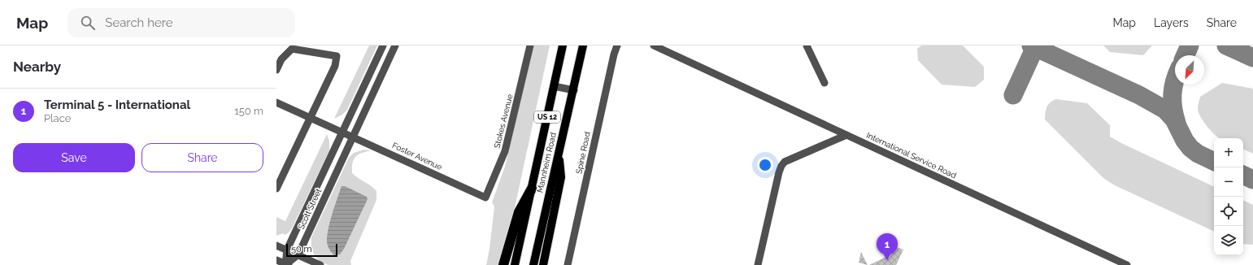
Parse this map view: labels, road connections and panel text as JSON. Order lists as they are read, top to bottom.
{
  "streets": {
    "main road": ["US 12", "Mannheim Road"],
    "street": [
      "Stokes Avenue",
      "Spine Road",
      "International Service Road",
      "Foster Avenue",
      "Scott Street"
    ]
  },
  "crossings": [
    ["Stokes Avenue", "Foster Avenue"],
    ["Foster Avenue", "Scott Street"]
  ],
  "scale_bar": "50 m",
  "north": "bottom left",
  "page": {
    "header": "Map",
    "search": "Search here",
    "nav": ["Map", "Layers", "Share"],
    "heading": "Nearby",
    "list": [
      {
        "mark": "1",
        "name": "Terminal 5 - International",
        "note": "Place",
        "value": "150 m"
      }
    ],
    "buttons": ["Save", "Share"],
    "map_buttons": ["+", "−"],
    "pins": "1",
    "scale": "50 m"
  }
}
